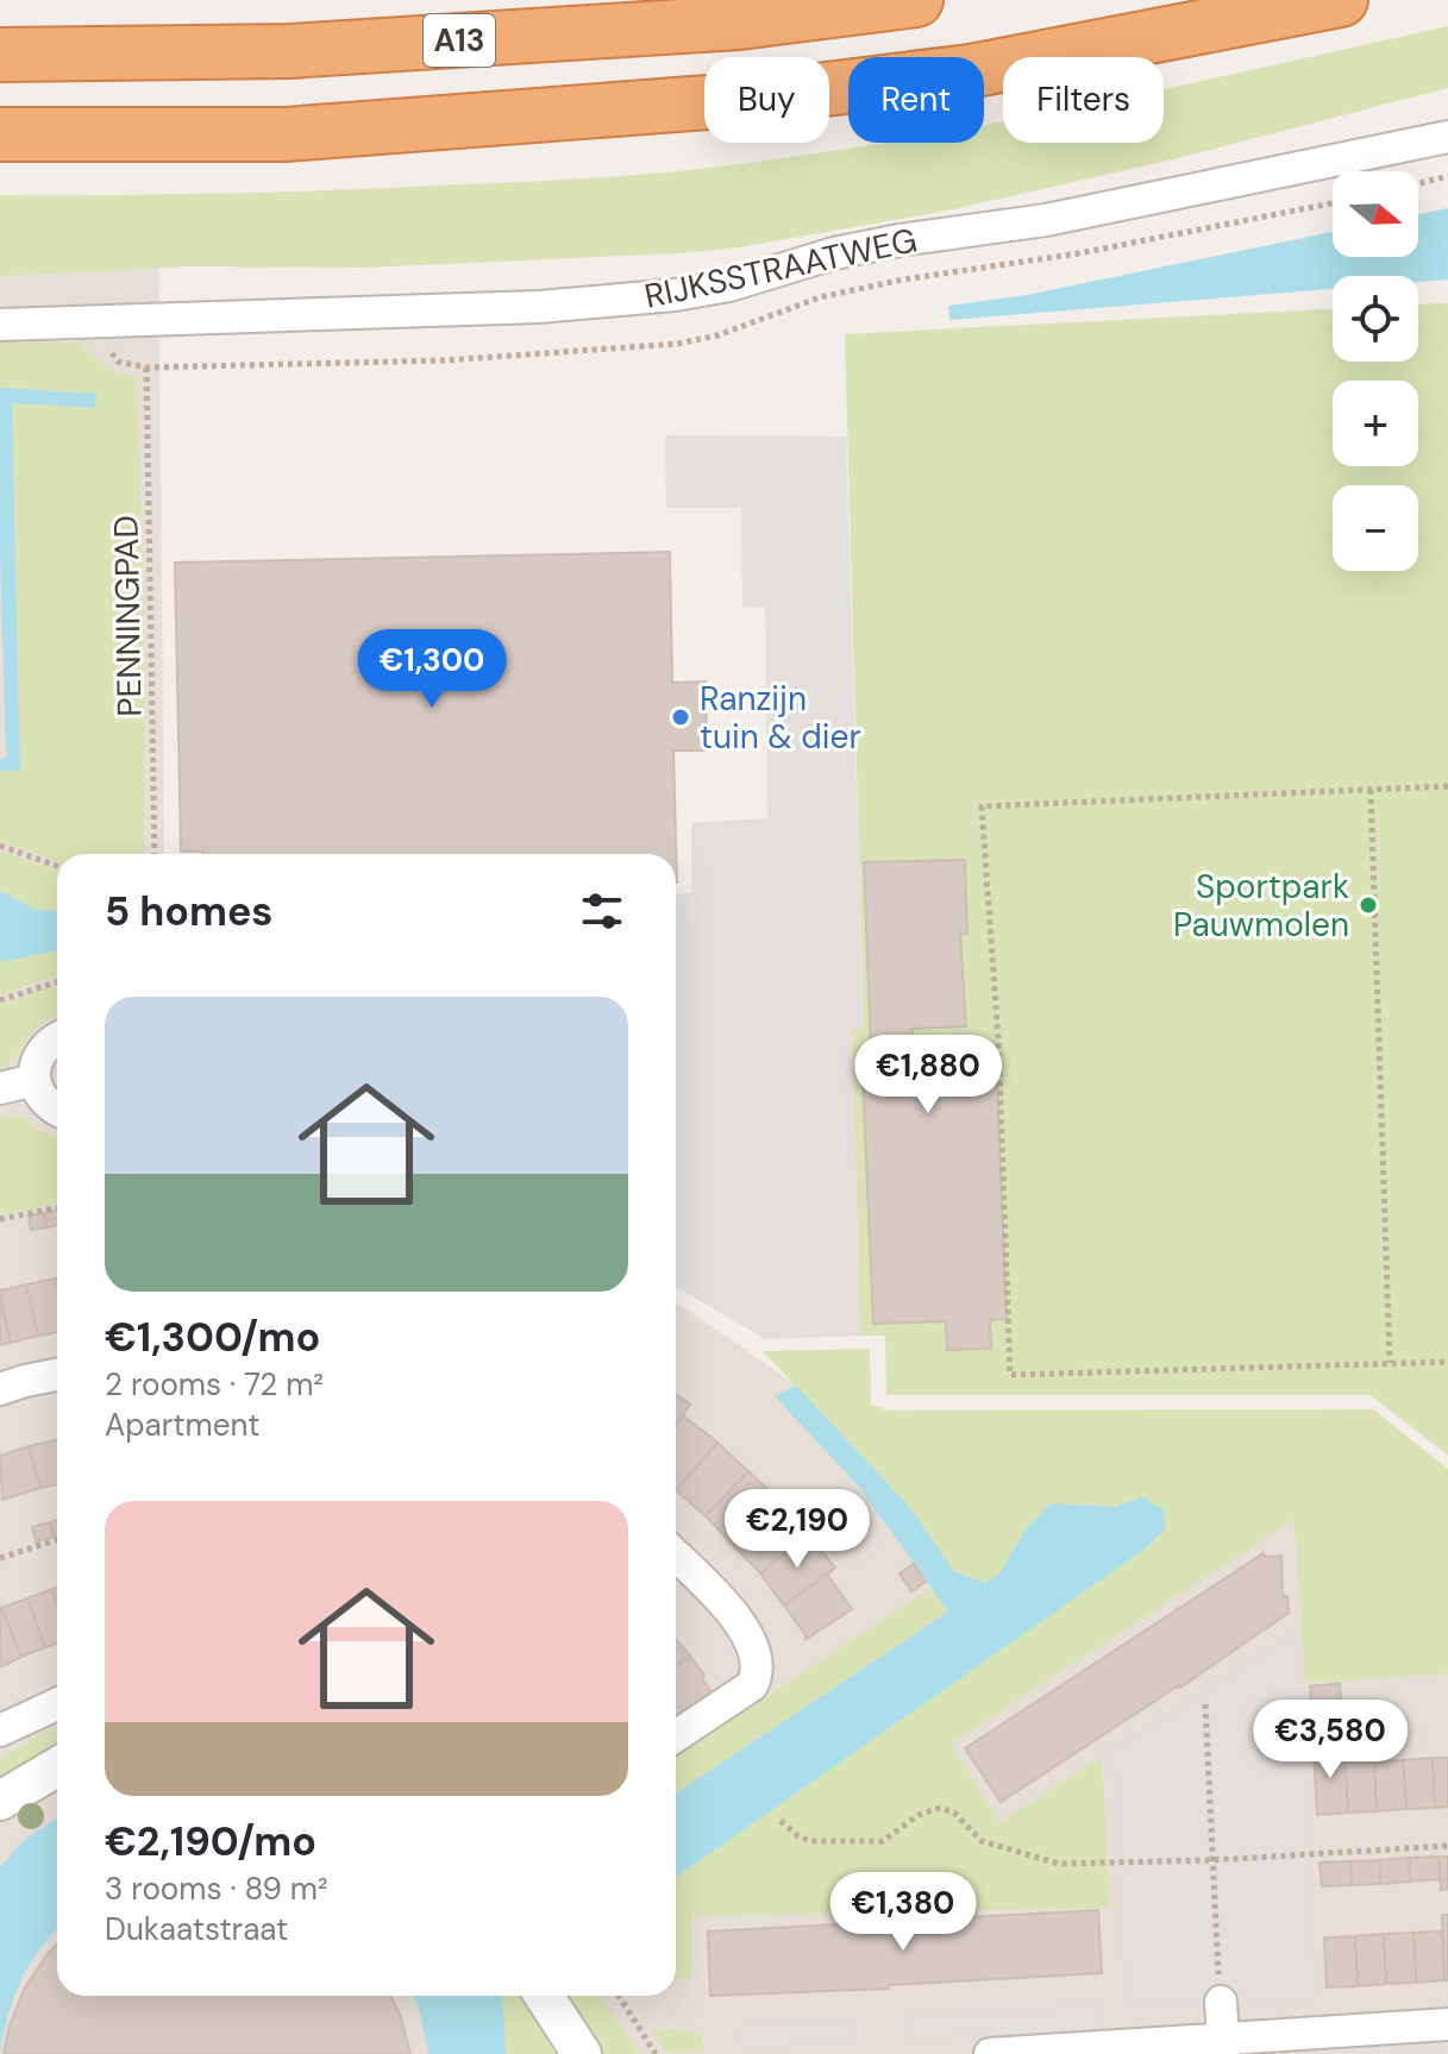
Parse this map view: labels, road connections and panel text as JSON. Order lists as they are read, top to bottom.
{
  "streets": {
    "highway": ["A13"],
    "street": ["RIJKSSTRAATWEG"],
    "path": ["PENNINGPAD"]
  },
  "crossings": [
    ["RIJKSSTRAATWEG", "PENNINGPAD"]
  ],
  "places": ["Ranzijn tuin & dier", "Sportpark Pauwmolen"],
  "north": "right",
  "page": {
    "chip": ["Buy", "Rent", "Filters"],
    "map_buttons": ["+", "−"],
    "price": [
      "€1,300",
      "€1,880",
      "€2,190",
      "€3,580",
      "€1,380"
    ],
    "heading": "5 homes",
    "list": [
      {
        "name": "€1,300/mo",
        "note": "2 rooms · 72 m² · Apartment"
      },
      {
        "name": "€2,190/mo",
        "note": "3 rooms · 89 m² · Dukaatstraat"
      }
    ]
  }
}
